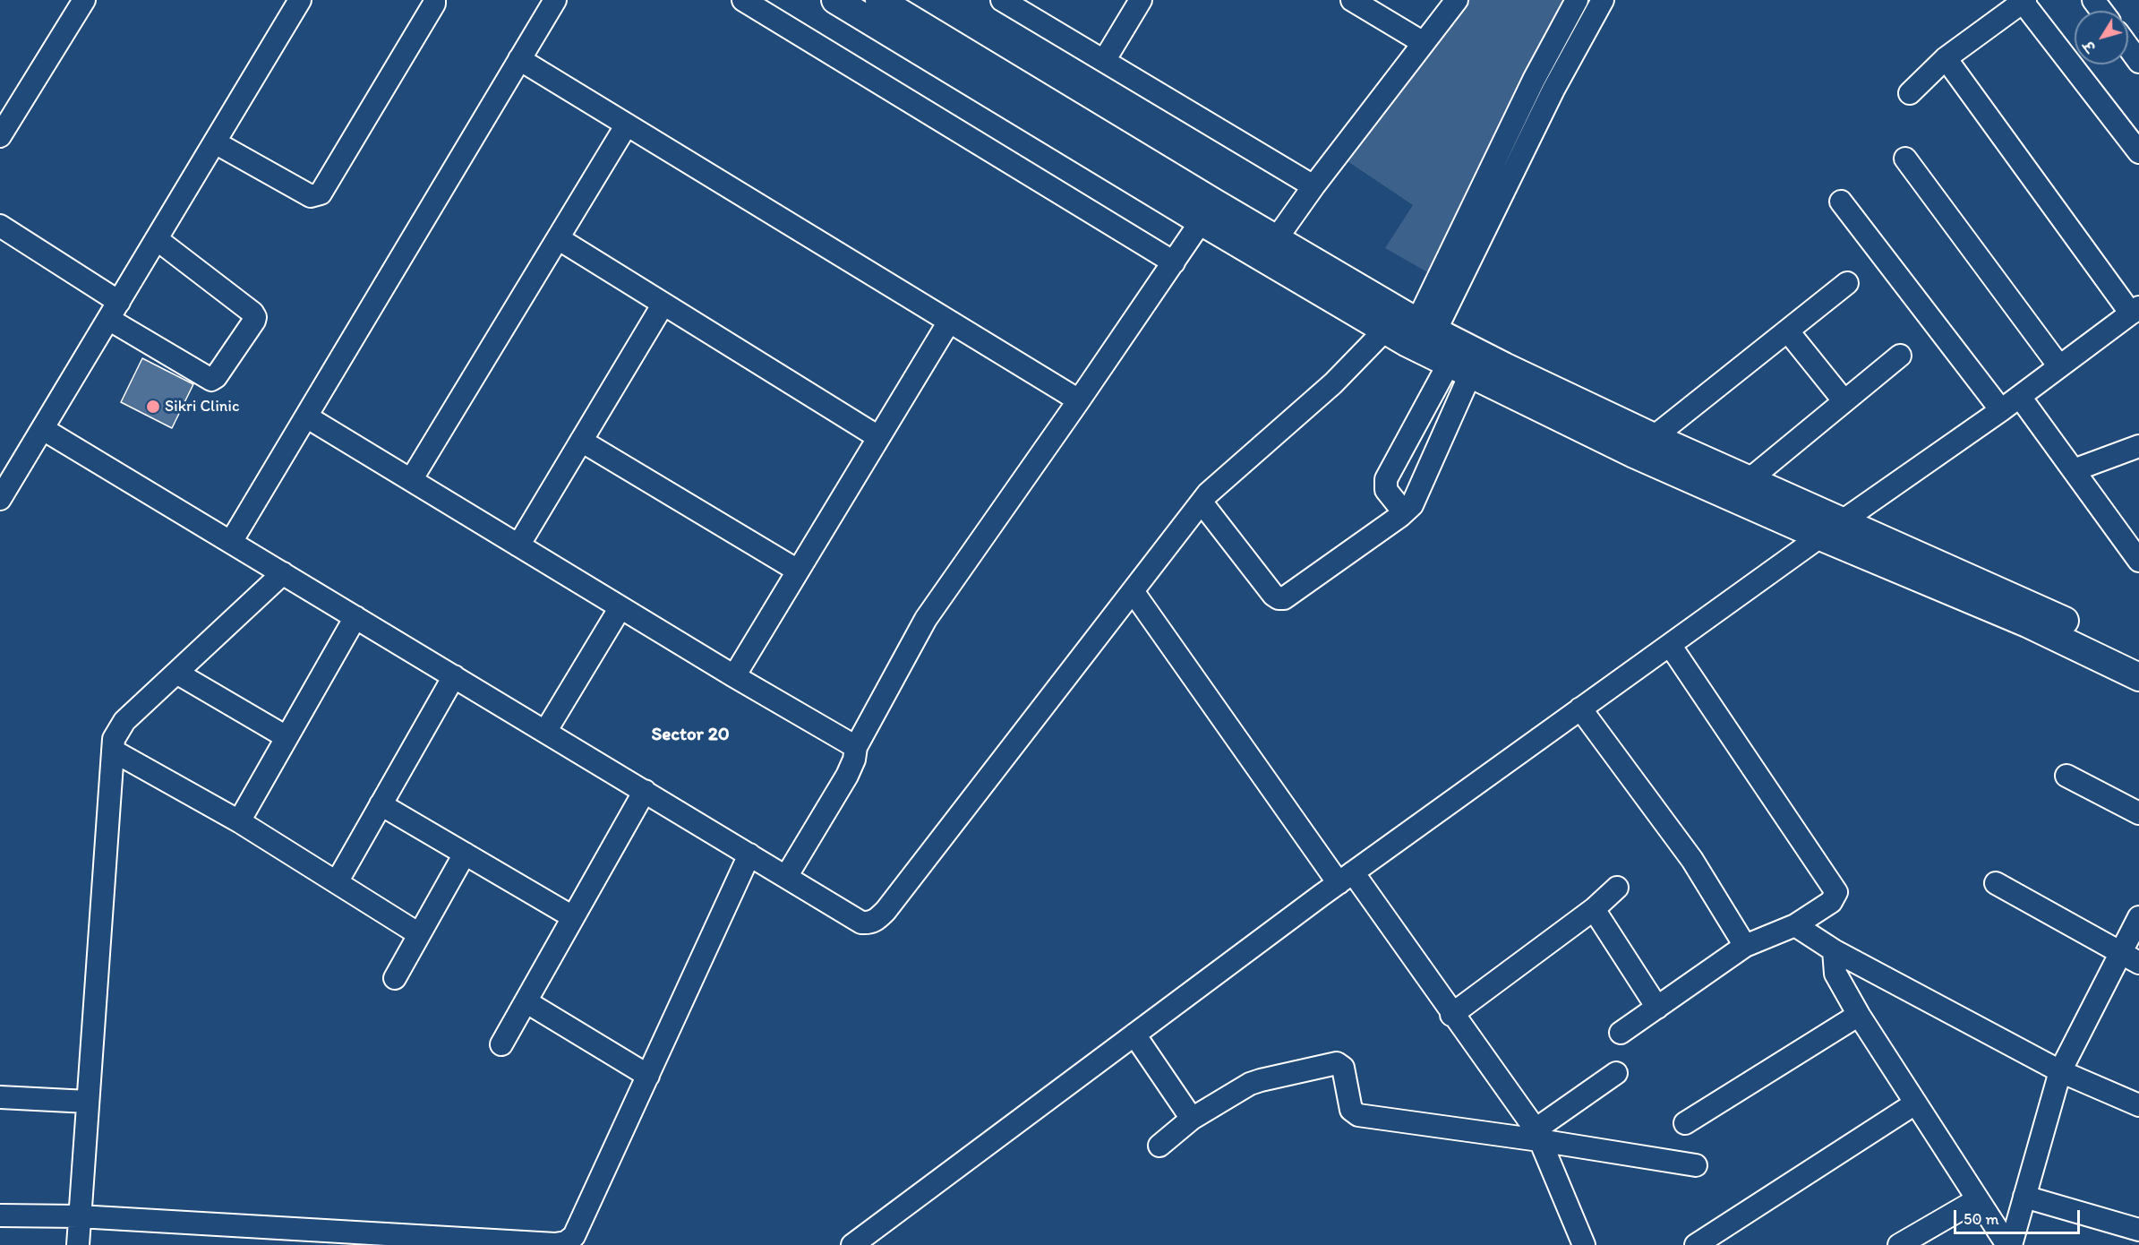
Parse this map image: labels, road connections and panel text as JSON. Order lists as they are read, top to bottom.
{
  "districts": ["Sector 20"],
  "places": ["Sikri Clinic"],
  "scale_bar": "50 m",
  "north": "bottom left"
}
